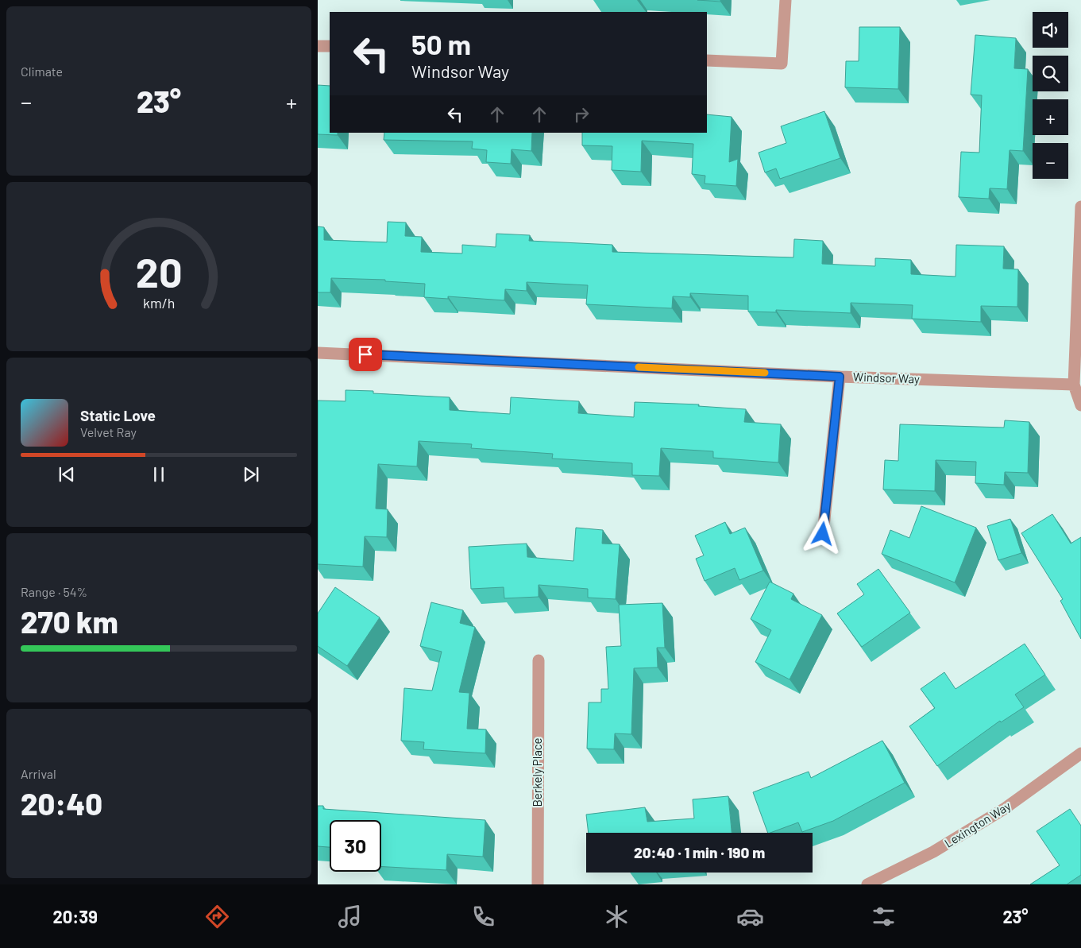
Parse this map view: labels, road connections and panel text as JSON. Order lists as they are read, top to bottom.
{
  "streets": {
    "street": ["Windsor Way", "Berkely Place", "Lexington Way"]
  },
  "page": {
    "tile": [
      "Climate",
      ["Range · 54%", "270 km"],
      ["Arrival", "20:40"]
    ],
    "map_buttons": ["+", "−"],
    "turn": ["50 m", "Windsor Way"],
    "heat": ["−", "23°", "+"],
    "song": ["Static Love", "Velvet Ray"],
    "limit": "30",
    "trip": "20:40 · 1 min · 190 m",
    "tabs": ["20:39", "23°"],
    "gauge": ["20", "km/h"]
  }
}
